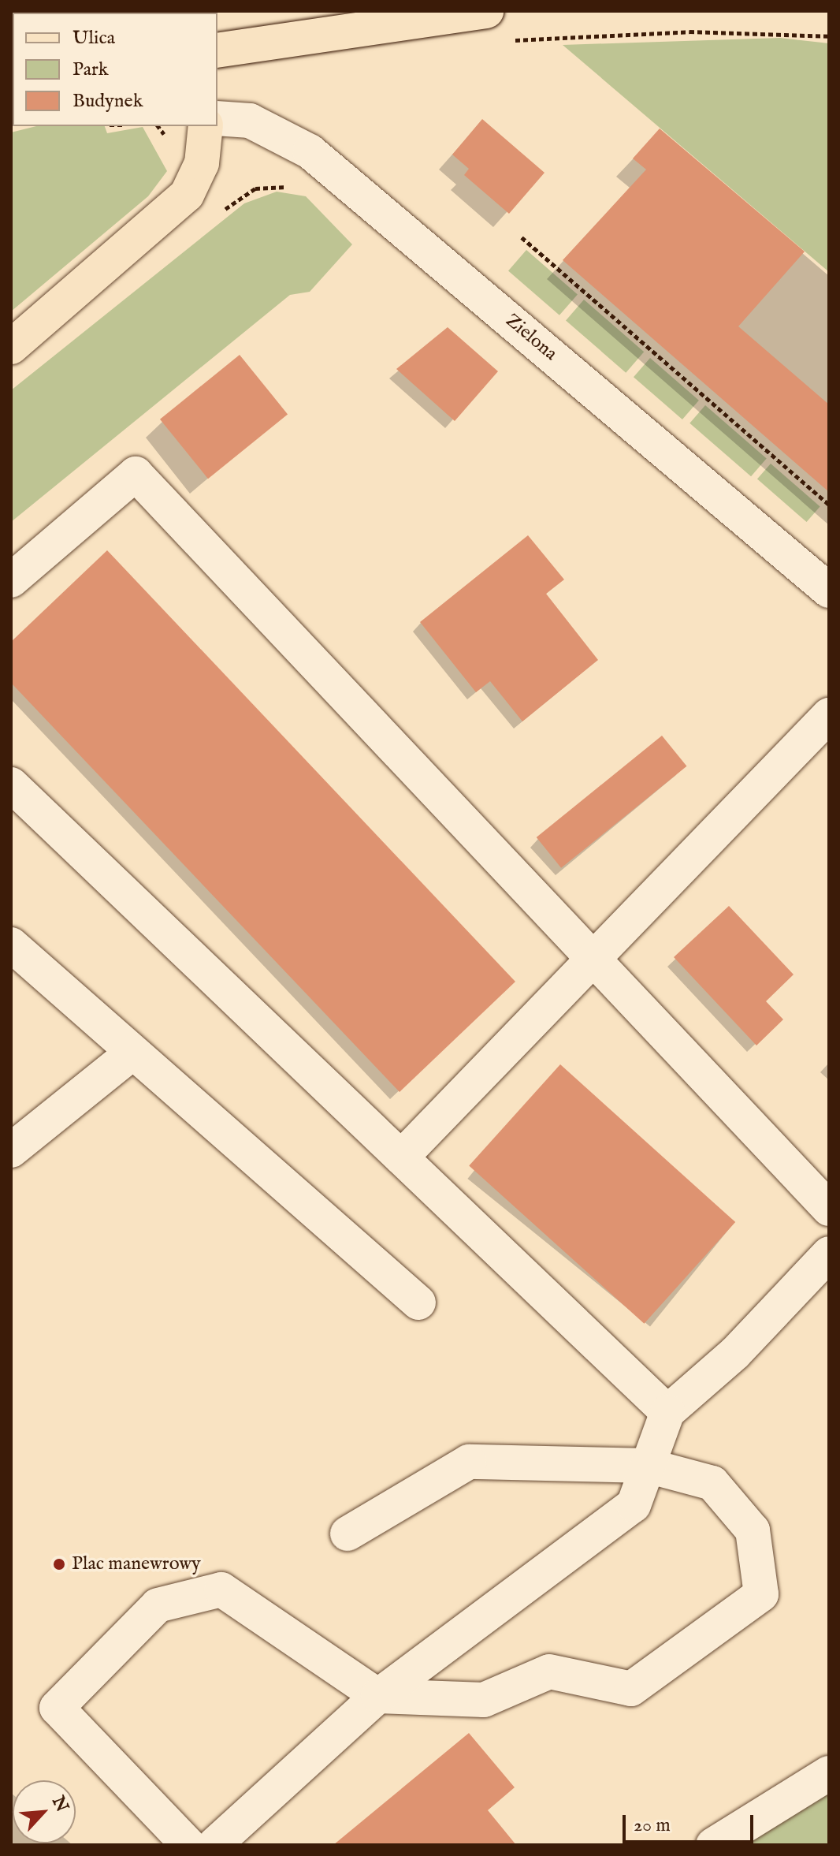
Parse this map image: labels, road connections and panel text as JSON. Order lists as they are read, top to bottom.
{
  "streets": {
    "street": ["Zielona"]
  },
  "places": ["Plac manewrowy"],
  "legend": ["Ulica", "Park", "Budynek"],
  "scale_bar": "20 m",
  "north": "top right"
}
